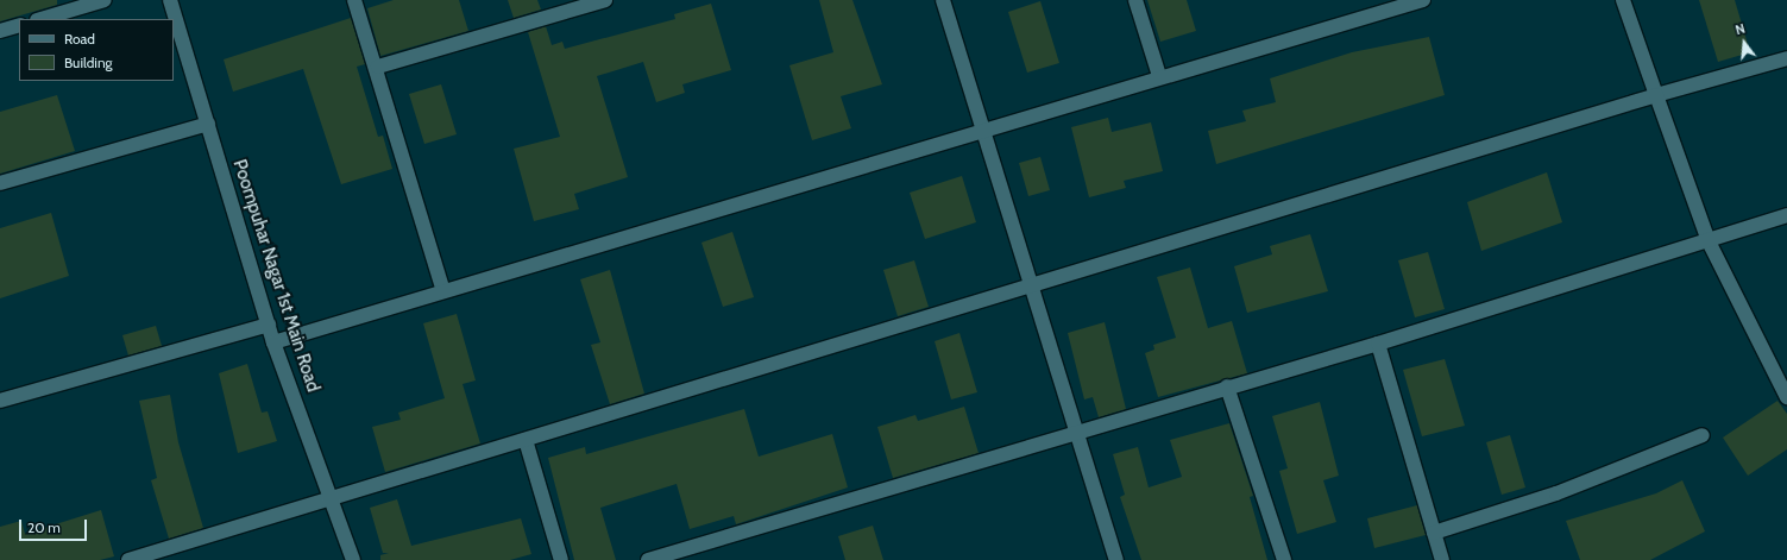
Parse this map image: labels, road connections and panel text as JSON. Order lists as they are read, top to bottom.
{
  "streets": {
    "street": ["Poompuhar Nagar 1st Main Road"]
  },
  "legend": ["Road", "Building"],
  "scale_bar": "20 m",
  "north": "top"
}
